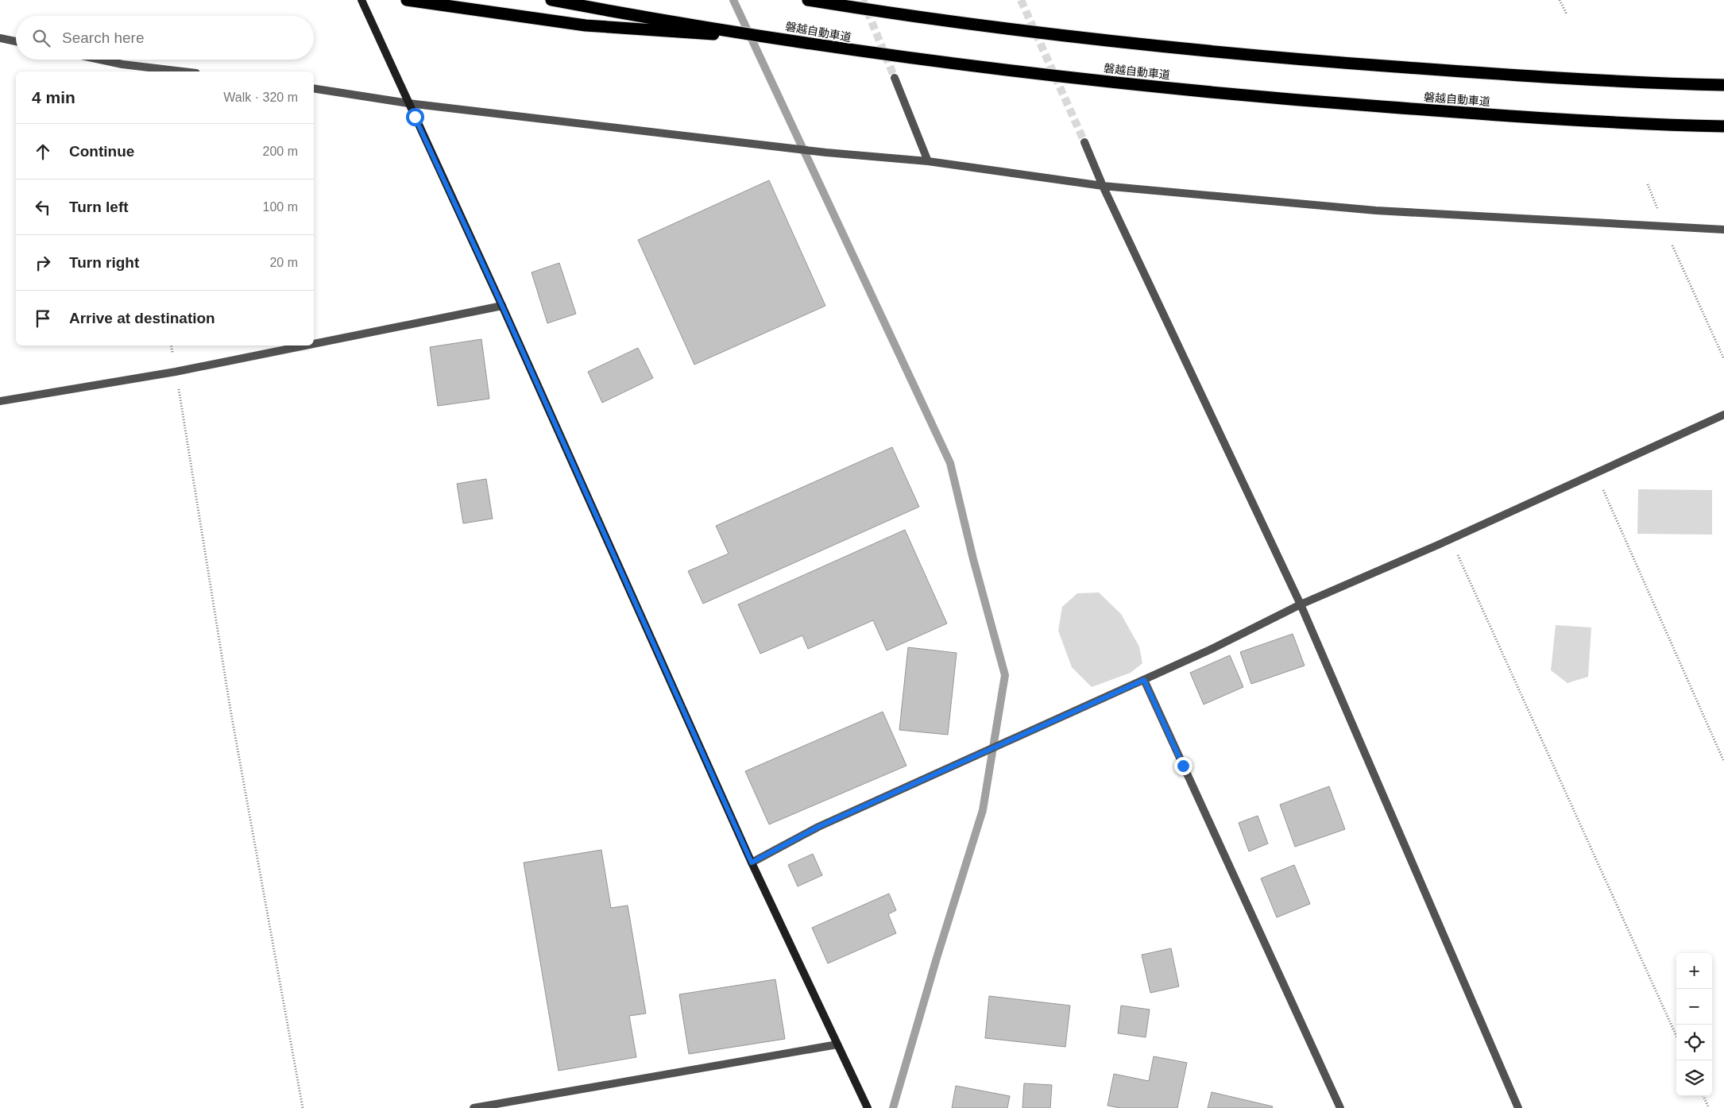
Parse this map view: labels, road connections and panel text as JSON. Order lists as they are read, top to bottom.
{
  "streets": {
    "highway": ["磐越自動車道"]
  },
  "page": {
    "search": "Search here",
    "heading": ["4 min", "Walk · 320 m"],
    "list": [
      ["Continue", "200 m"],
      ["Turn left", "100 m"],
      ["Turn right", "20 m"],
      "Arrive at destination"
    ],
    "map_buttons": ["+", "−"]
  }
}
